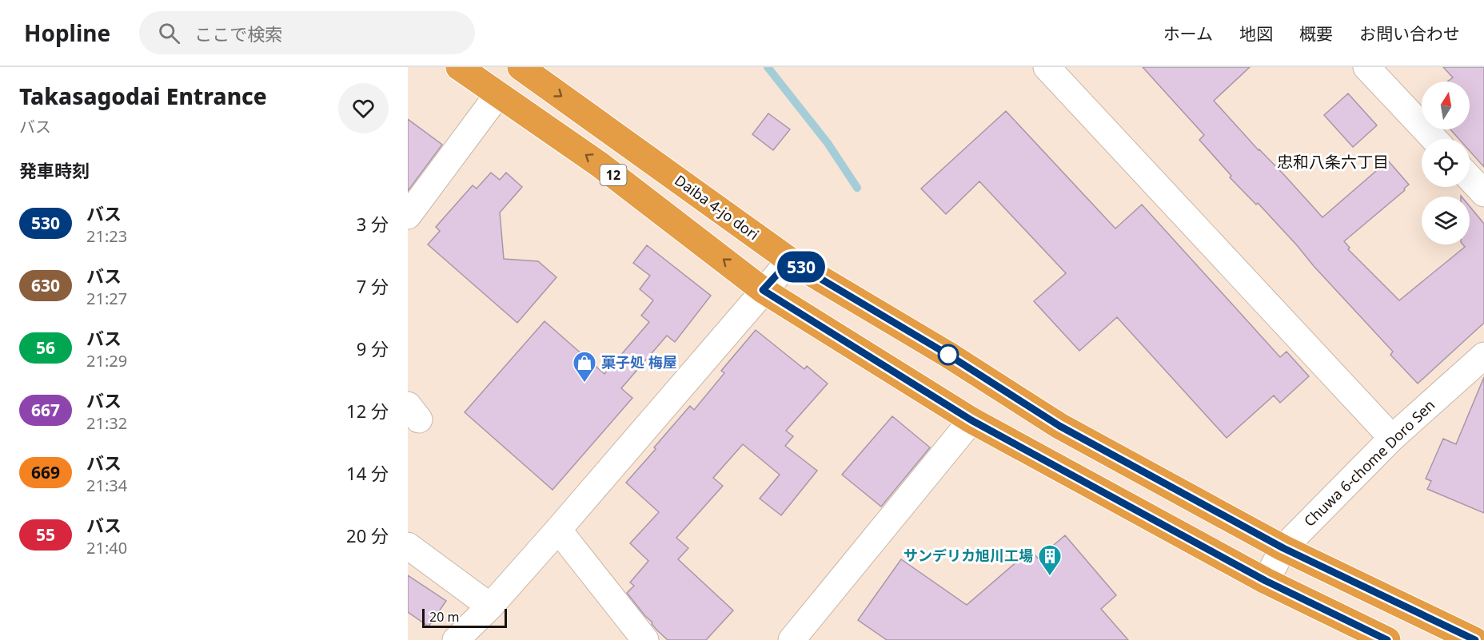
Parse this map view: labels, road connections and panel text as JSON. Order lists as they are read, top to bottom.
{
  "streets": {
    "highway": ["12", "Daiba 4-jo dori"],
    "street": ["Chuwa 6-chome Doro Sen"]
  },
  "crossings": [
    ["12", "Chuwa 6-chome Doro Sen"],
    ["Daiba 4-jo dori", "Chuwa 6-chome Doro Sen"]
  ],
  "districts": ["忠和八条六丁目"],
  "places": {
    "shop": ["菓子処 梅屋"],
    "building": ["サンデリカ旭川工場"]
  },
  "lines": ["bus line 530"],
  "scale_bar": "20 m",
  "north": "top",
  "page": {
    "header": "Hopline",
    "search": "ここで検索",
    "nav": [
      "ホーム",
      "地図",
      "概要",
      "お問い合わせ"
    ],
    "heading": [
      ["Takasagodai Entrance", "バス"],
      "発車時刻"
    ],
    "on_map": "530",
    "list": [
      {
        "mark": "530",
        "name": "バス",
        "note": "21:23",
        "value": "3 分"
      },
      {
        "mark": "630",
        "name": "バス",
        "note": "21:27",
        "value": "7 分"
      },
      {
        "mark": "56",
        "name": "バス",
        "note": "21:29",
        "value": "9 分"
      },
      {
        "mark": "667",
        "name": "バス",
        "note": "21:32",
        "value": "12 分"
      },
      {
        "mark": "669",
        "name": "バス",
        "note": "21:34",
        "value": "14 分"
      },
      {
        "mark": "55",
        "name": "バス",
        "note": "21:40",
        "value": "20 分"
      }
    ],
    "scale": "20 m"
  }
}
